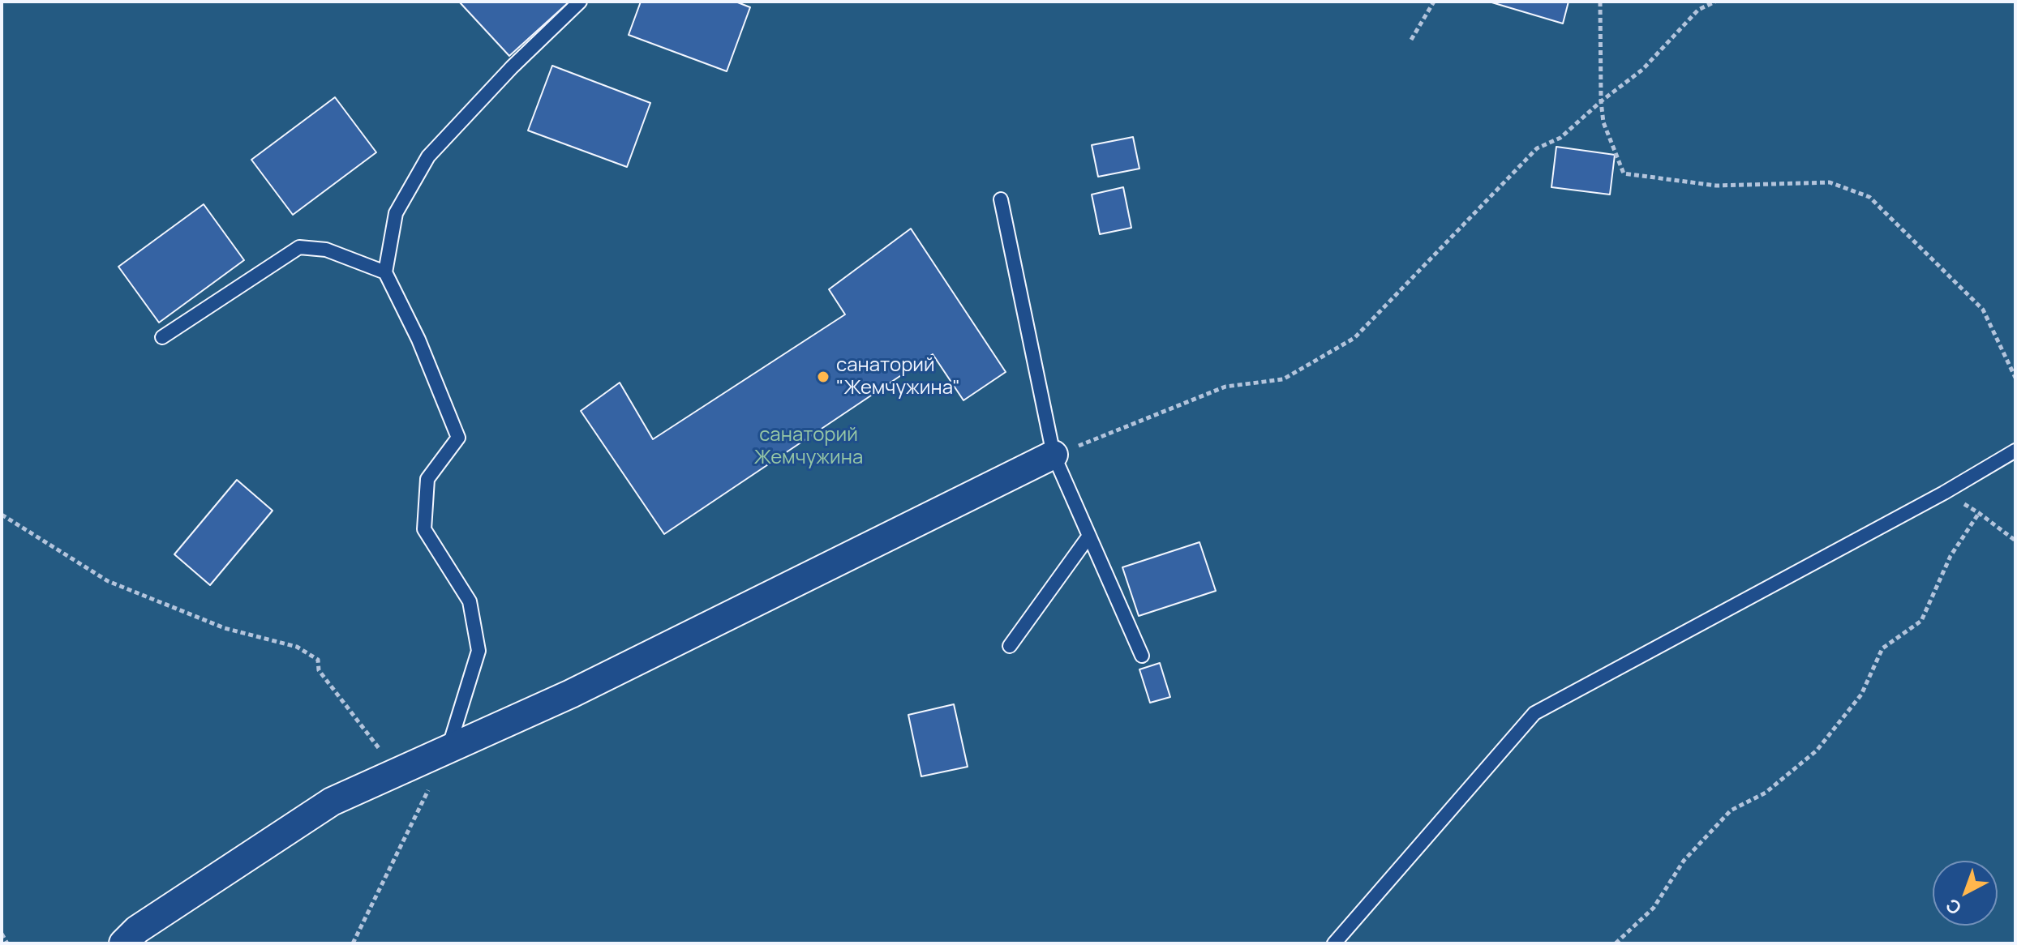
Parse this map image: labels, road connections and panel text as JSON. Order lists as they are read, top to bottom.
{
  "parks": ["санаторий Жемчужина"],
  "places": ["санаторий \"Жемчужина\""],
  "north": "bottom left"
}
